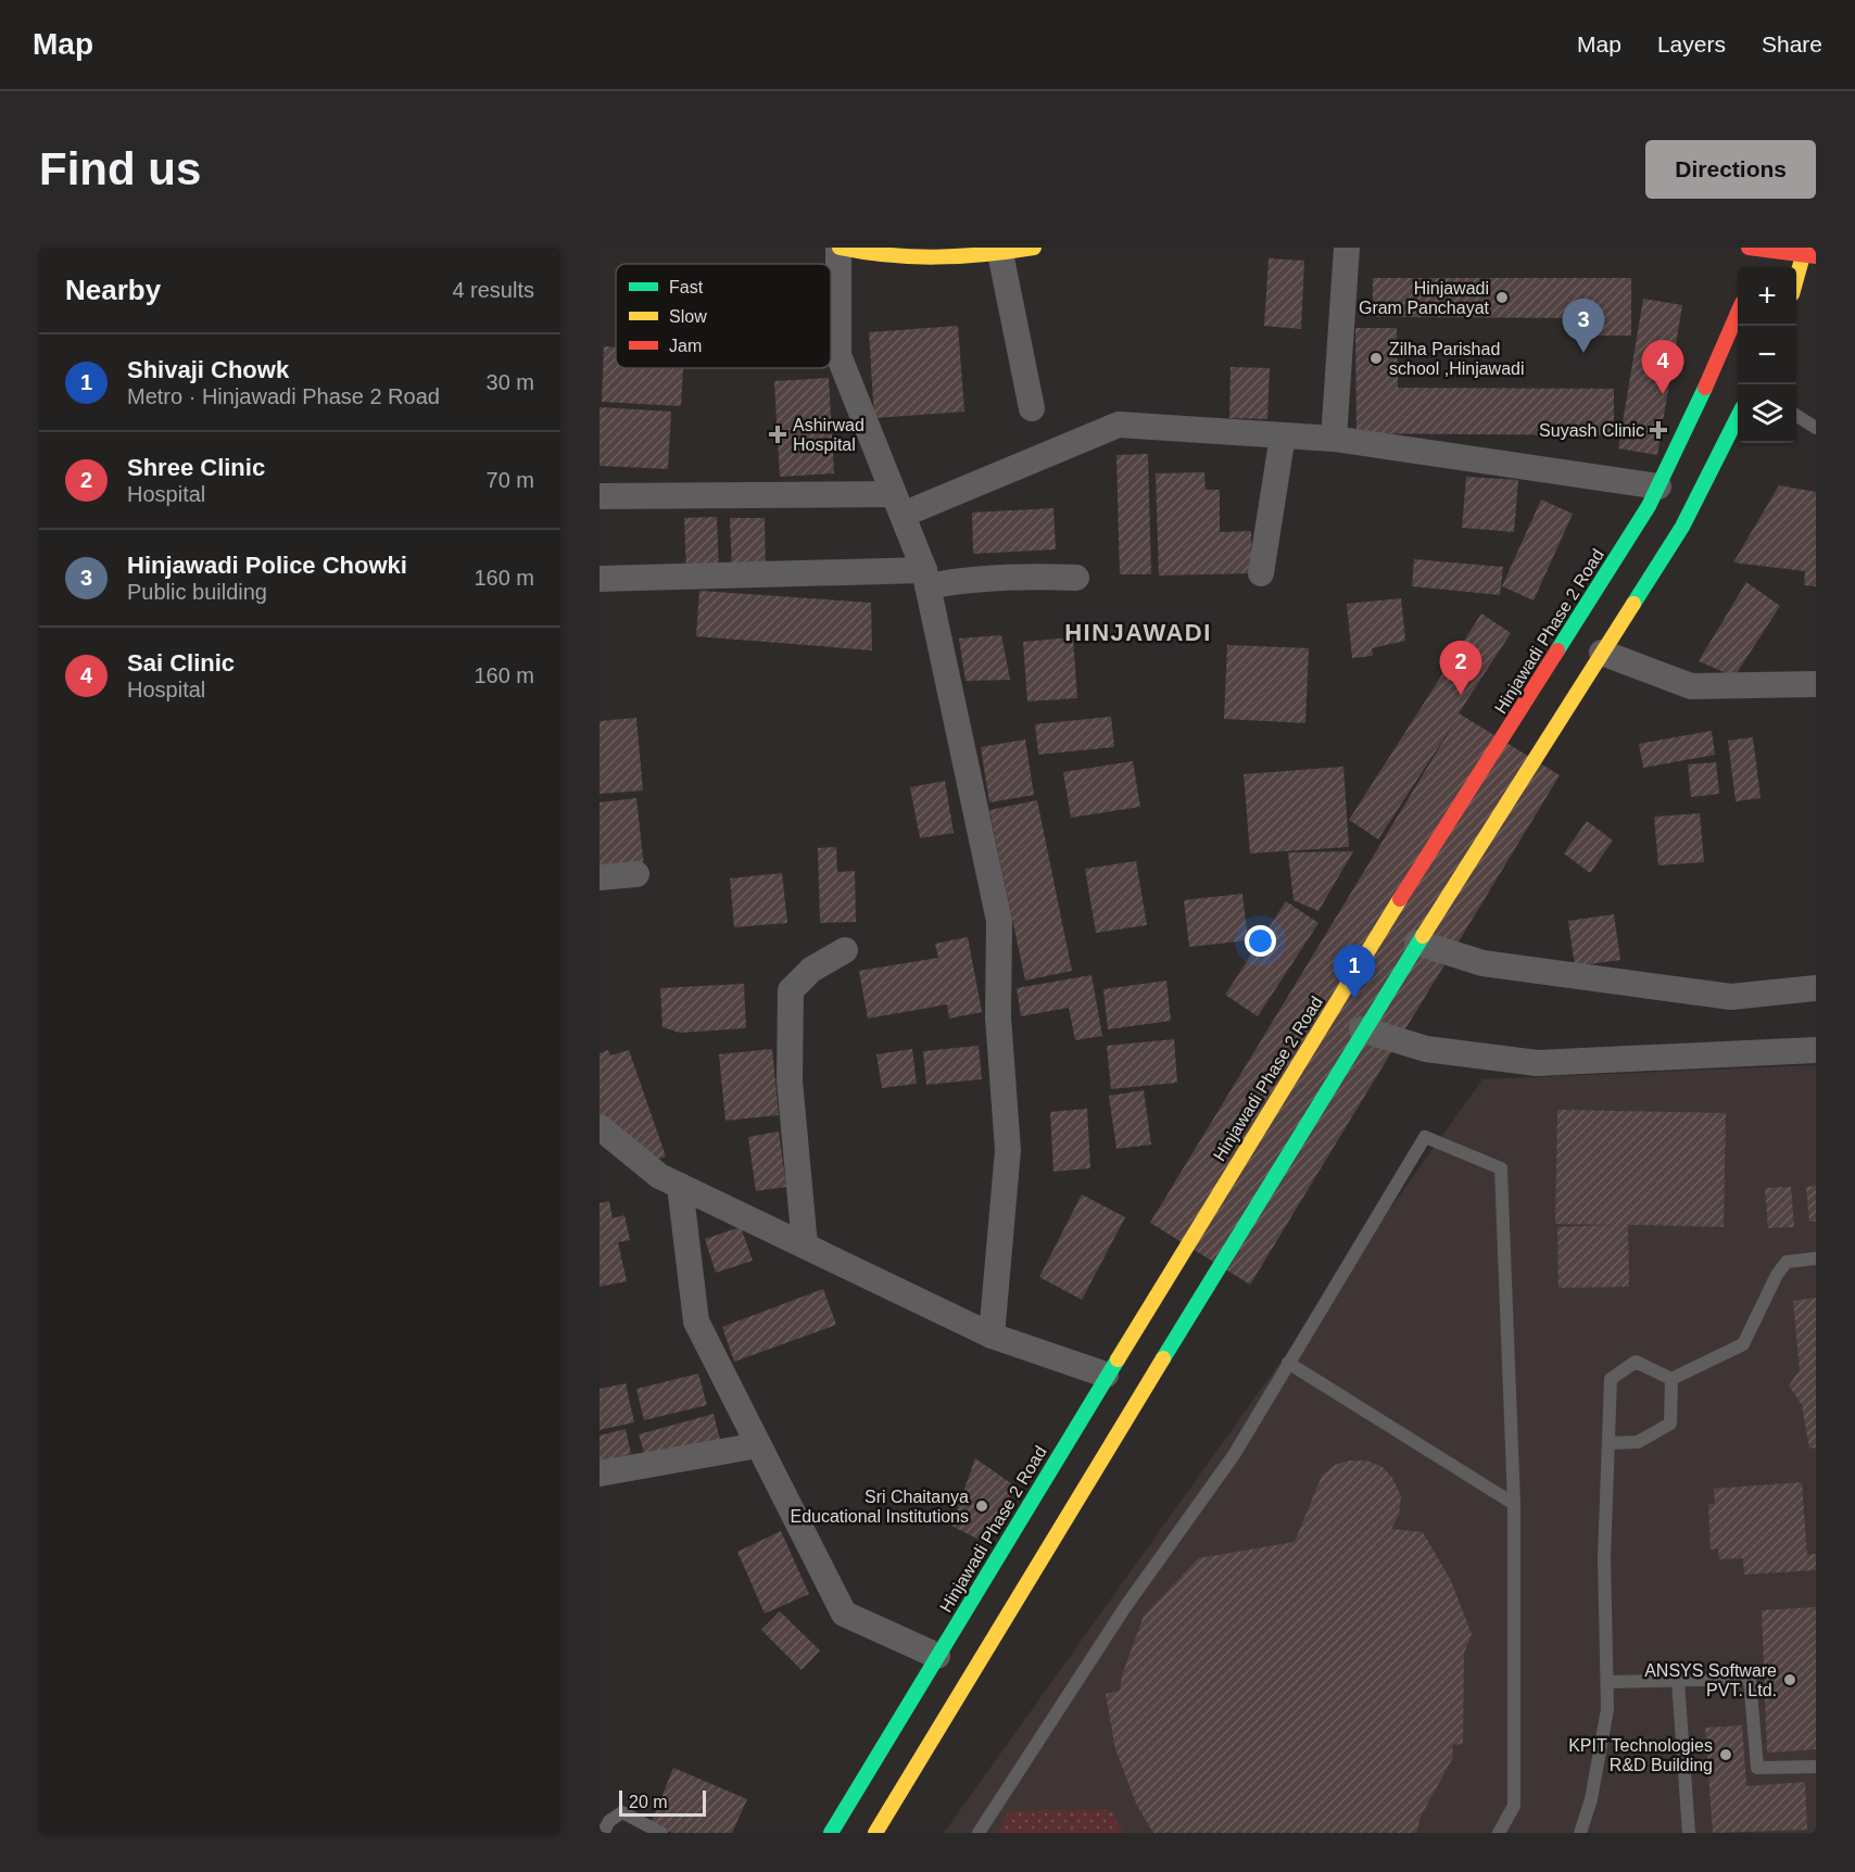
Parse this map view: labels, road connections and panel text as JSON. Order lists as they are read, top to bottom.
{
  "streets": {
    "main road": ["Hinjawadi Phase 2 Road"]
  },
  "districts": ["HINJAWADI"],
  "places": {
    "other": [
      "Hinjawadi Gram Panchayat",
      "Zilha Parishad school ,Hinjawadi",
      "Sri Chaitanya Educational Institutions",
      "ANSYS Software PVT. Ltd.",
      "KPIT Technologies R&D Building"
    ],
    "health": ["Suyash Clinic", "Ashirwad Hospital"]
  },
  "legend": ["Fast", "Slow", "Jam"],
  "scale_bar": "20 m",
  "page": {
    "header": "Map",
    "nav": ["Map", "Layers", "Share"],
    "buttons": "Directions",
    "title": "Find us",
    "heading": ["Nearby", "4 results"],
    "map_buttons": ["+", "−"],
    "pins": [
      "3",
      "4",
      "2",
      "1"
    ],
    "list": [
      {
        "mark": "1",
        "name": "Shivaji Chowk",
        "note": "Metro · Hinjawadi Phase 2 Road",
        "value": "30 m"
      },
      {
        "mark": "2",
        "name": "Shree Clinic",
        "note": "Hospital",
        "value": "70 m"
      },
      {
        "mark": "3",
        "name": "Hinjawadi Police Chowki",
        "note": "Public building",
        "value": "160 m"
      },
      {
        "mark": "4",
        "name": "Sai Clinic",
        "note": "Hospital",
        "value": "160 m"
      }
    ],
    "scale": "20 m"
  }
}
